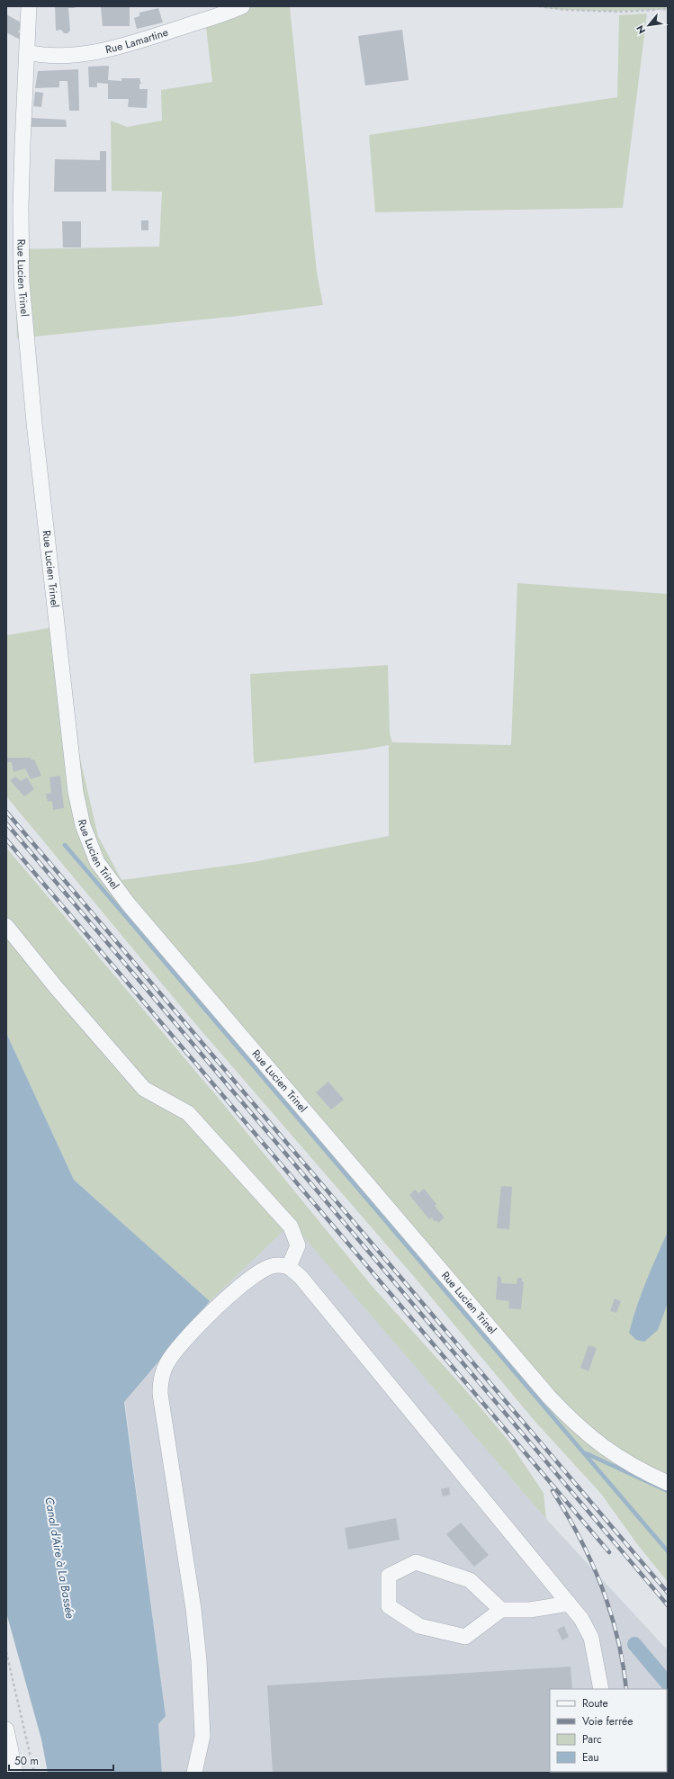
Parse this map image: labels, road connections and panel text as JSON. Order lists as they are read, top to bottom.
{
  "streets": {
    "street": ["Rue Lamartine", "Rue Lucien Trinel"]
  },
  "crossings": [
    ["Rue Lamartine", "Rue Lucien Trinel"]
  ],
  "water": ["Canal d'Aire à La Bassée"],
  "legend": [
    "Route",
    "Voie ferrée",
    "Parc",
    "Eau"
  ],
  "scale_bar": "50 m",
  "north": "bottom left"
}
